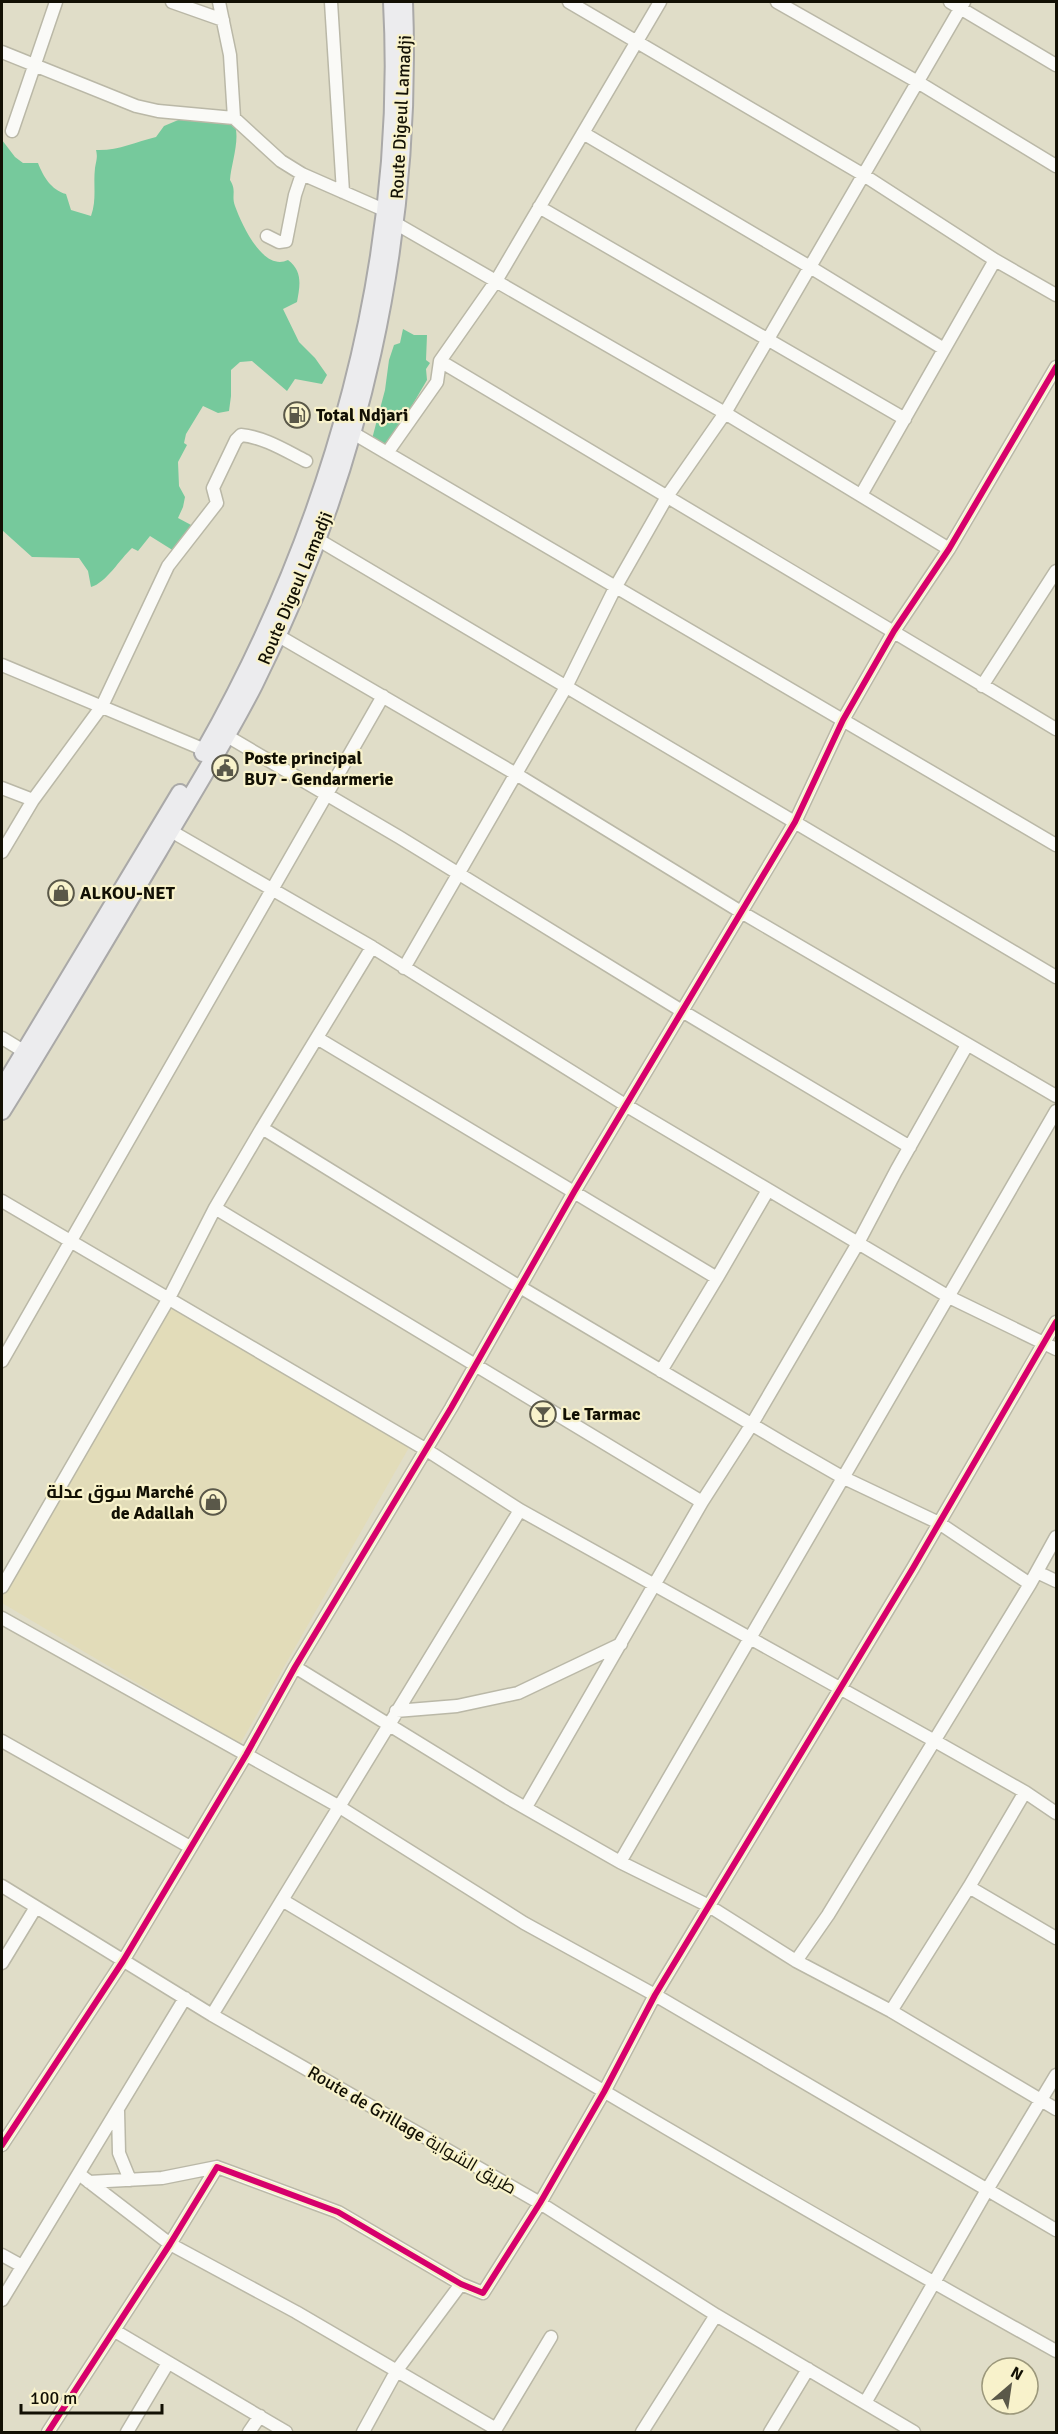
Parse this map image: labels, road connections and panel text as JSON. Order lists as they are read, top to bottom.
{
  "streets": {
    "main road": ["Route Digeul Lamadji"],
    "street": ["Route de Grillage طريق الشواية"]
  },
  "places": {
    "fuel station": ["Total Ndjari"],
    "public building": ["Poste principal BU7 - Gendarmerie"],
    "shop": ["ALKOU-NET", "سوق عدلة Marché de Adallah"],
    "bar": ["Le Tarmac"]
  },
  "scale_bar": "100 m",
  "north": "top right"
}
